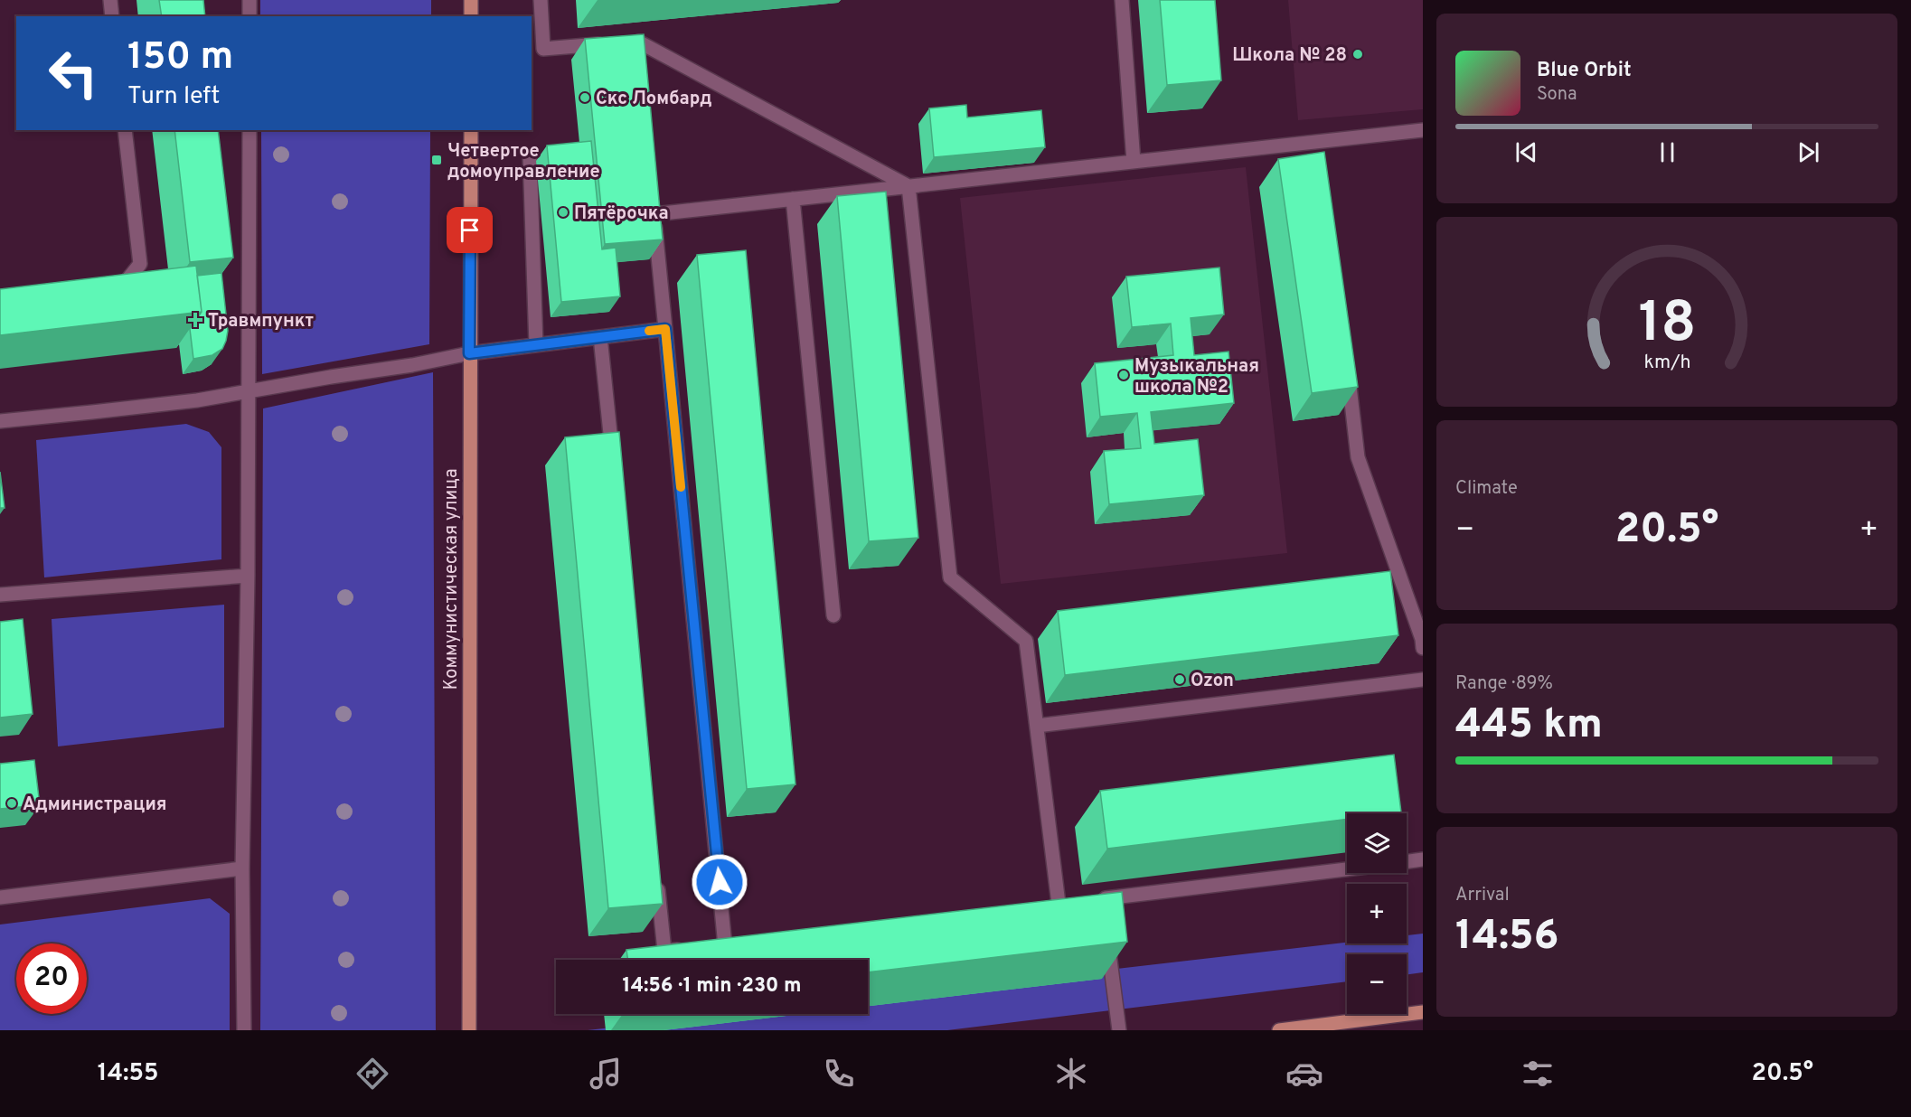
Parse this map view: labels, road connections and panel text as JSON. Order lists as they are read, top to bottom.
{
  "streets": {
    "main road": ["Коммунистическая улица"]
  },
  "places": {
    "other": [
      "Школа № 28",
      "Скс Ломбард",
      "Пятёрочка",
      "Музыкальная школа №2",
      "Ozon",
      "Администрация"
    ],
    "transit": ["Четвертое домоуправление"],
    "health": ["Травмпункт"]
  },
  "page": {
    "turn": ["150 m", "Turn left"],
    "song": ["Blue Orbit", "Sona"],
    "tile": [
      "Climate",
      ["Range · 89%", "445 km"],
      ["Arrival", "14:56"]
    ],
    "heat": ["−", "20.5°", "+"],
    "map_buttons": ["+", "−"],
    "limit": "20",
    "trip": "14:56 · 1 min · 230 m",
    "tabs": ["14:55", "20.5°"],
    "gauge": ["18", "km/h"]
  }
}
